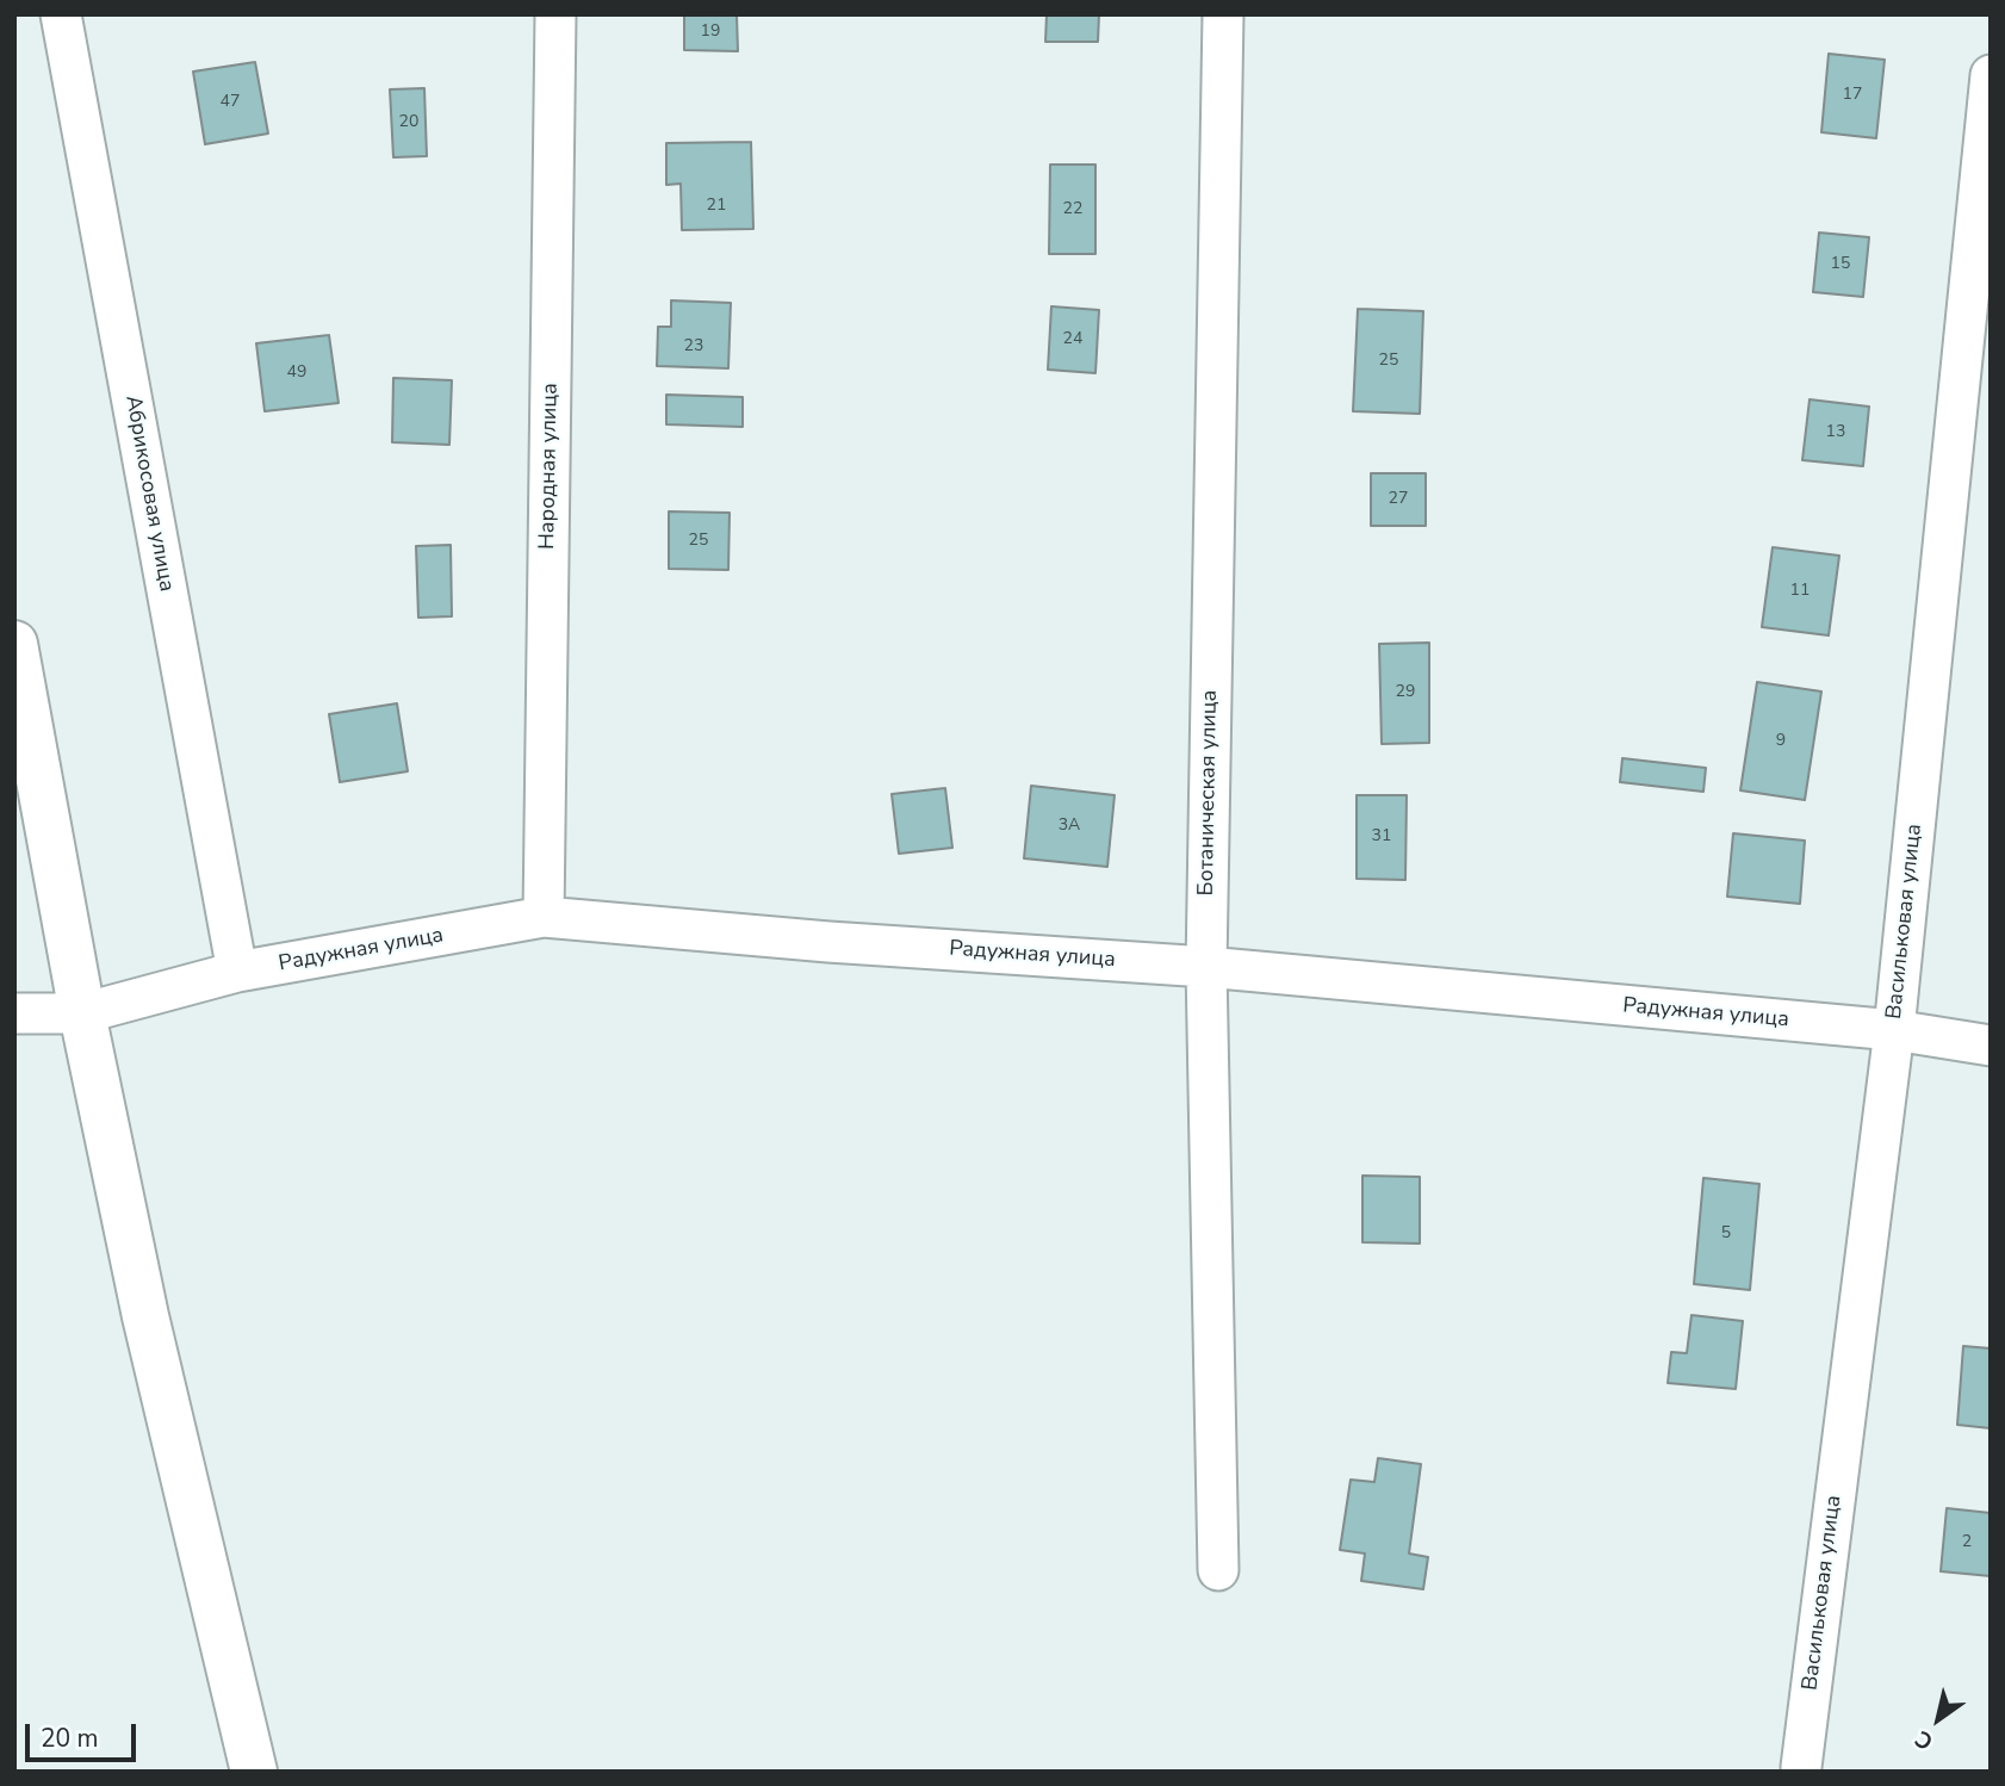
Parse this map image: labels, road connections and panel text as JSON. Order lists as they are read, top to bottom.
{
  "streets": {
    "street": [
      "Народная улица",
      "Абрикосовая улица",
      "Ботаническая улица",
      "Васильковая улица",
      "Радужная улица"
    ]
  },
  "crossings": [
    ["Народная улица", "Радужная улица"],
    ["Абрикосовая улица", "Радужная улица"],
    ["Ботаническая улица", "Радужная улица"],
    ["Васильковая улица", "Радужная улица"]
  ],
  "house_numbers": [
    "19",
    "17",
    "47",
    "20",
    "21",
    "22",
    "15",
    "24",
    "23",
    "25",
    "49",
    "13",
    "27",
    "25",
    "11",
    "29",
    "9",
    "3А",
    "31",
    "5",
    "2"
  ],
  "scale_bar": "20 m",
  "north": "bottom left"
}
